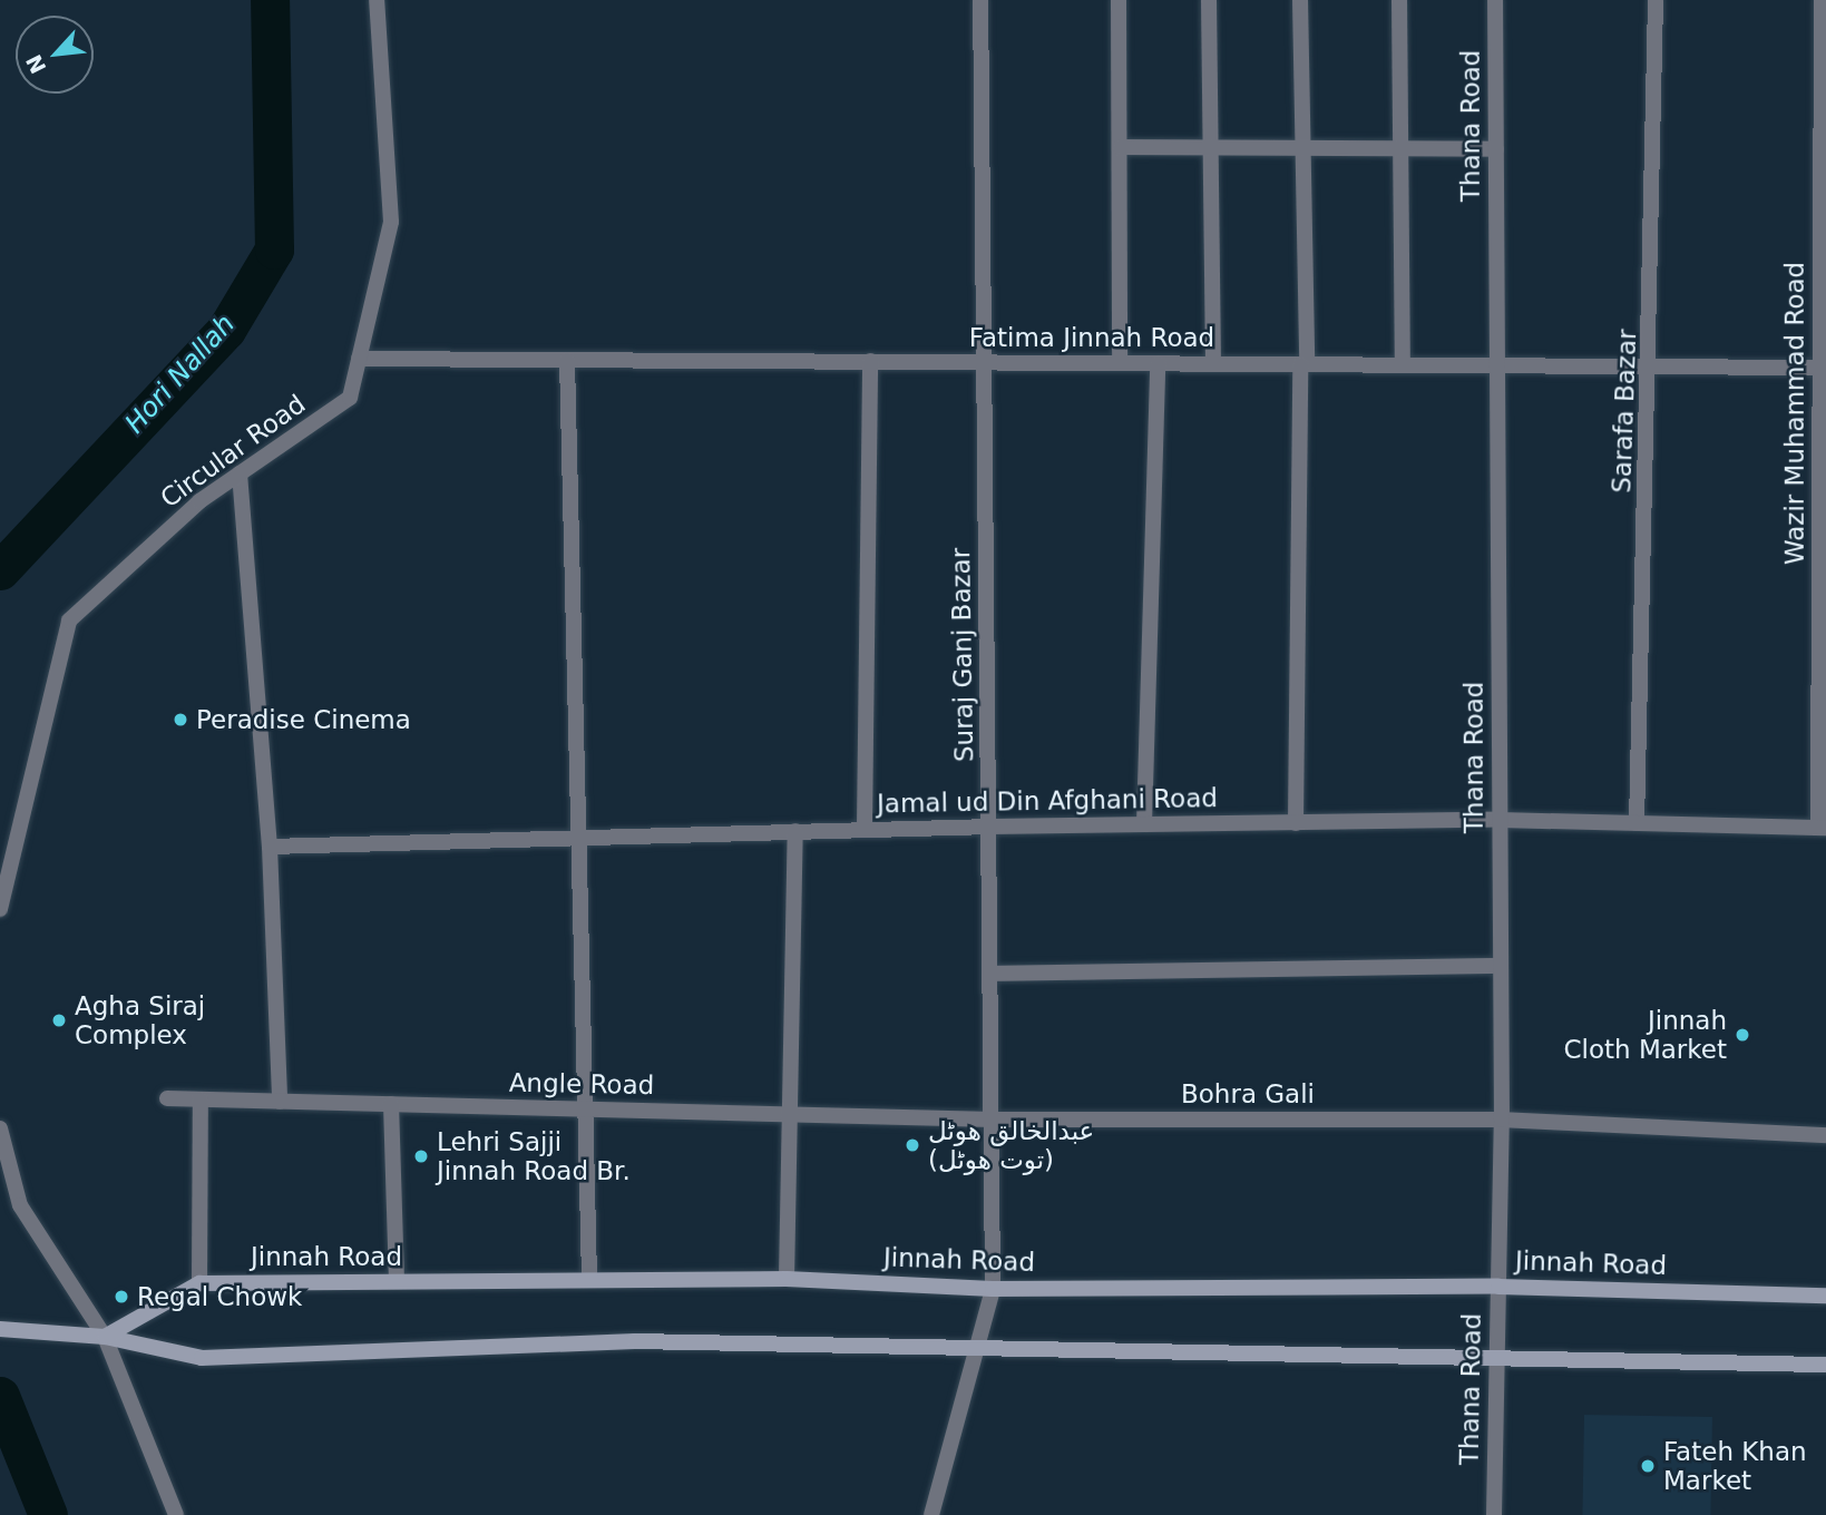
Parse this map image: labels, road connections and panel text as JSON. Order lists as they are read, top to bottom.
{
  "streets": {
    "main road": ["Jinnah Road"],
    "street": [
      "Thana Road",
      "Fatima Jinnah Road",
      "Sarafa Bazar",
      "Wazir Muhammad Road",
      "Circular Road",
      "Suraj Ganj Bazar",
      "Jamal ud Din Afghani Road",
      "Angle Road",
      "Bohra Gali"
    ]
  },
  "crossings": [
    ["Thana Road", "Fatima Jinnah Road"],
    ["Thana Road", "Jamal ud Din Afghani Road"],
    ["Thana Road", "Bohra Gali"],
    ["Thana Road", "Jinnah Road"],
    ["Fatima Jinnah Road", "Sarafa Bazar"],
    ["Fatima Jinnah Road", "Wazir Muhammad Road"],
    ["Fatima Jinnah Road", "Circular Road"],
    ["Fatima Jinnah Road", "Suraj Ganj Bazar"],
    ["Sarafa Bazar", "Jamal ud Din Afghani Road"],
    ["Wazir Muhammad Road", "Jamal ud Din Afghani Road"],
    ["Suraj Ganj Bazar", "Jamal ud Din Afghani Road"],
    ["Suraj Ganj Bazar", "Angle Road"],
    ["Suraj Ganj Bazar", "Bohra Gali"],
    ["Suraj Ganj Bazar", "Jinnah Road"],
    ["Angle Road", "Bohra Gali"]
  ],
  "water": ["Hori Nallah"],
  "places": [
    "Peradise Cinema",
    "Agha Siraj Complex",
    "Jinnah Cloth Market",
    "عبدالخالق ھوٹل (توت ھوٹل)",
    "Lehri Sajji Jinnah Road Br.",
    "Regal Chowk",
    "Fateh Khan Market"
  ],
  "north": "bottom left"
}
